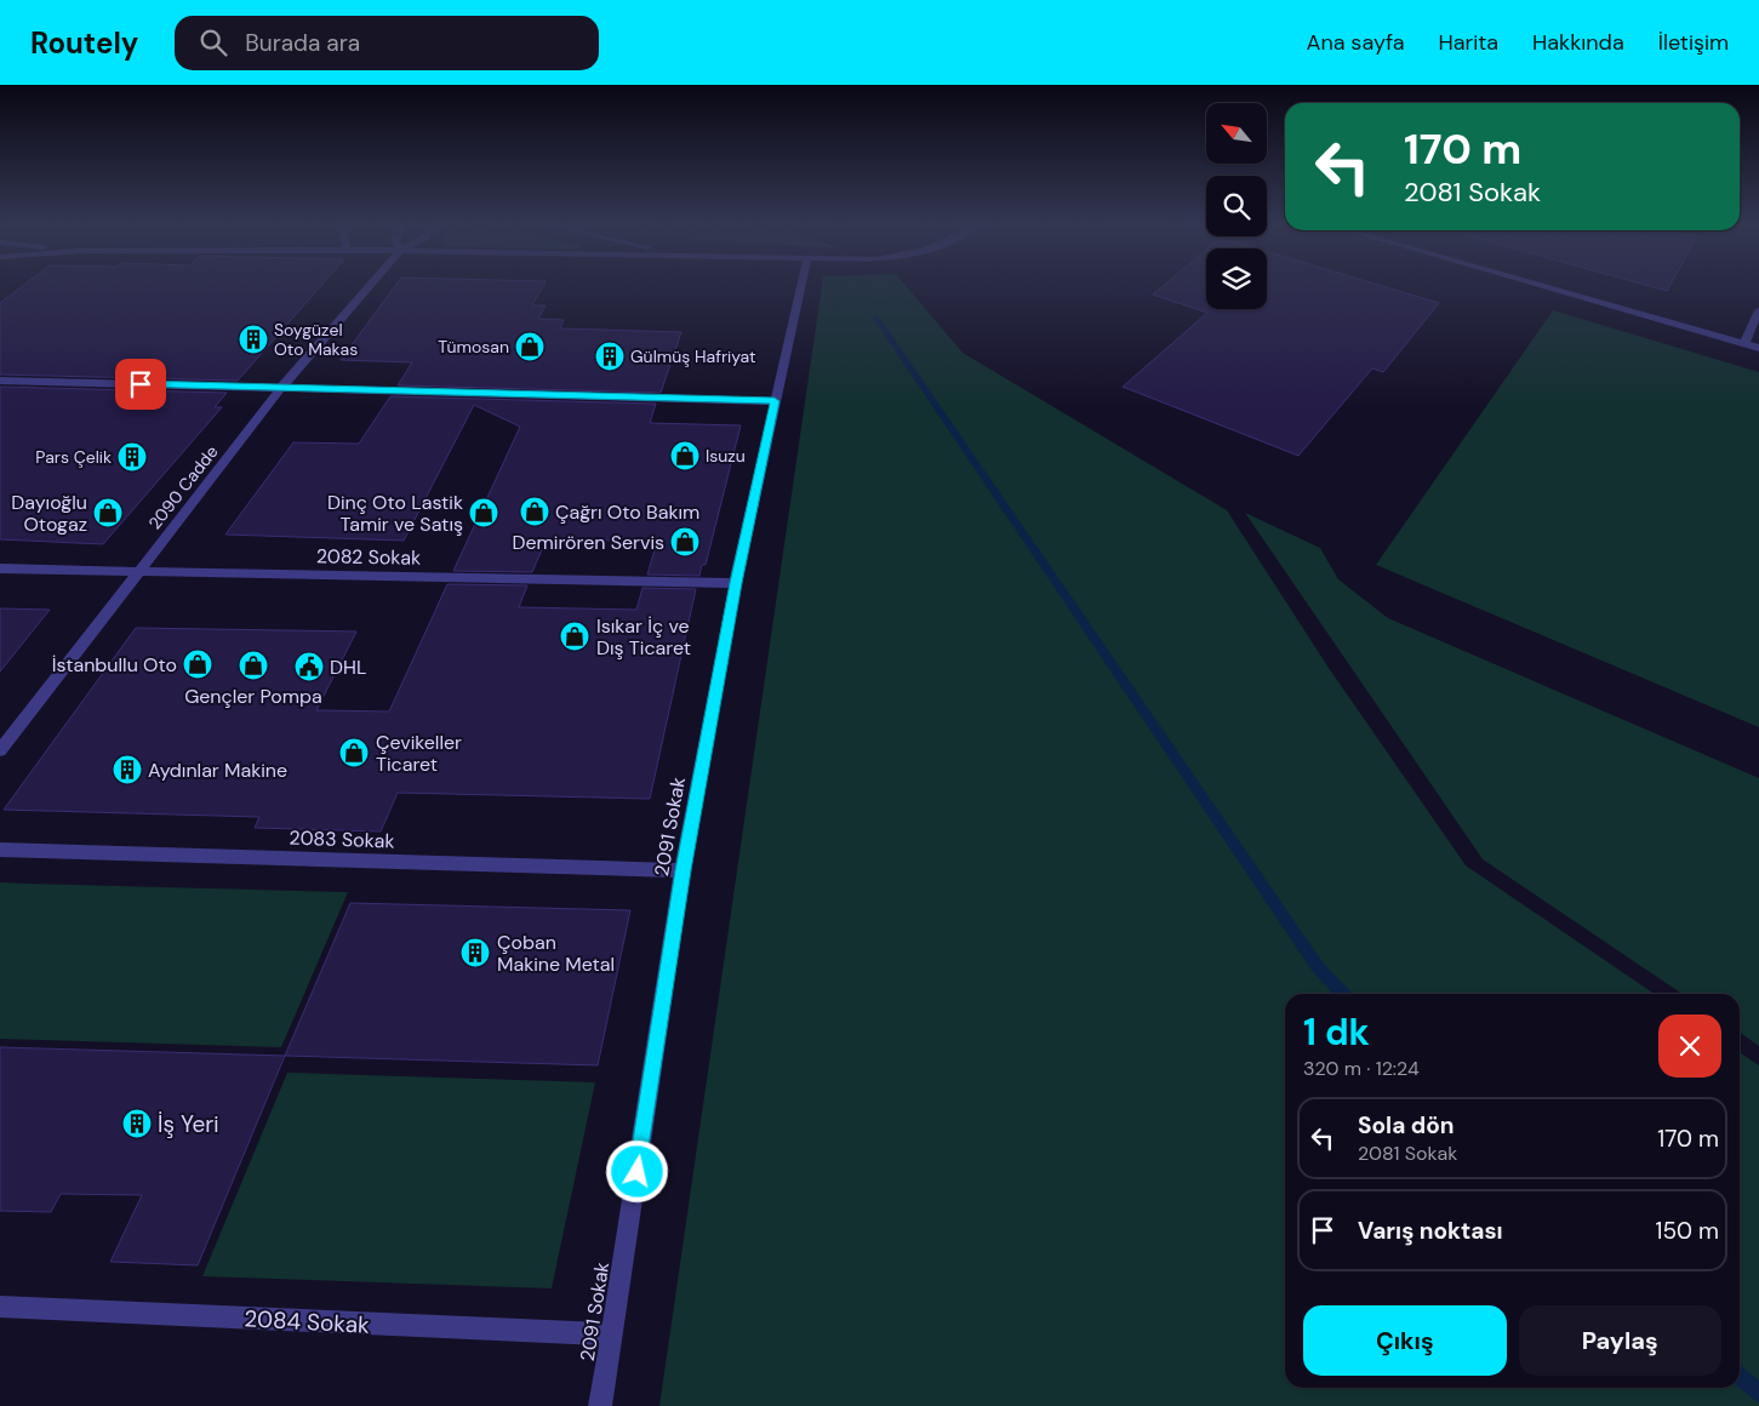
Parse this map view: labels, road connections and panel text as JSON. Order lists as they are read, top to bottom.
{
  "streets": {
    "street": [
      "2090 Cadde",
      "2082 Sokak",
      "2091 Sokak",
      "2083 Sokak",
      "2084 Sokak"
    ]
  },
  "crossings": [
    ["2090 Cadde", "2082 Sokak"],
    ["2082 Sokak", "2091 Sokak"],
    ["2091 Sokak", "2083 Sokak"],
    ["2091 Sokak", "2084 Sokak"]
  ],
  "places": {
    "building": [
      "Soygüzel Oto Makas",
      "Gülmüş Hafriyat",
      "Pars Çelik",
      "Aydınlar Makine",
      "Çoban Makine Metal",
      "İş Yeri"
    ],
    "shop": [
      "Tümosan",
      "Isuzu",
      "Çağrı Oto Bakım",
      "Dayıoğlu Otogaz",
      "Dinç Oto Lastik Tamir ve Satış",
      "Demirören Servis",
      "Isıkar İç ve Dış Ticaret",
      "İstanbullu Oto",
      "Gençler Pompa",
      "Çevikeller Ticaret"
    ],
    "public building": ["DHL"]
  },
  "north": "top left",
  "page": {
    "header": "Routely",
    "search": "Burada ara",
    "nav": [
      "Ana sayfa",
      "Harita",
      "Hakkında",
      "İletişim"
    ],
    "turn": ["170 m", "2081 Sokak"],
    "heading": ["1 dk", "320 m · 12:24"],
    "list": [
      {
        "name": "Sola dön",
        "note": "2081 Sokak",
        "value": "170 m"
      },
      {
        "name": "Varış noktası",
        "value": "150 m"
      }
    ],
    "buttons": ["Çıkış", "Paylaş"]
  }
}
